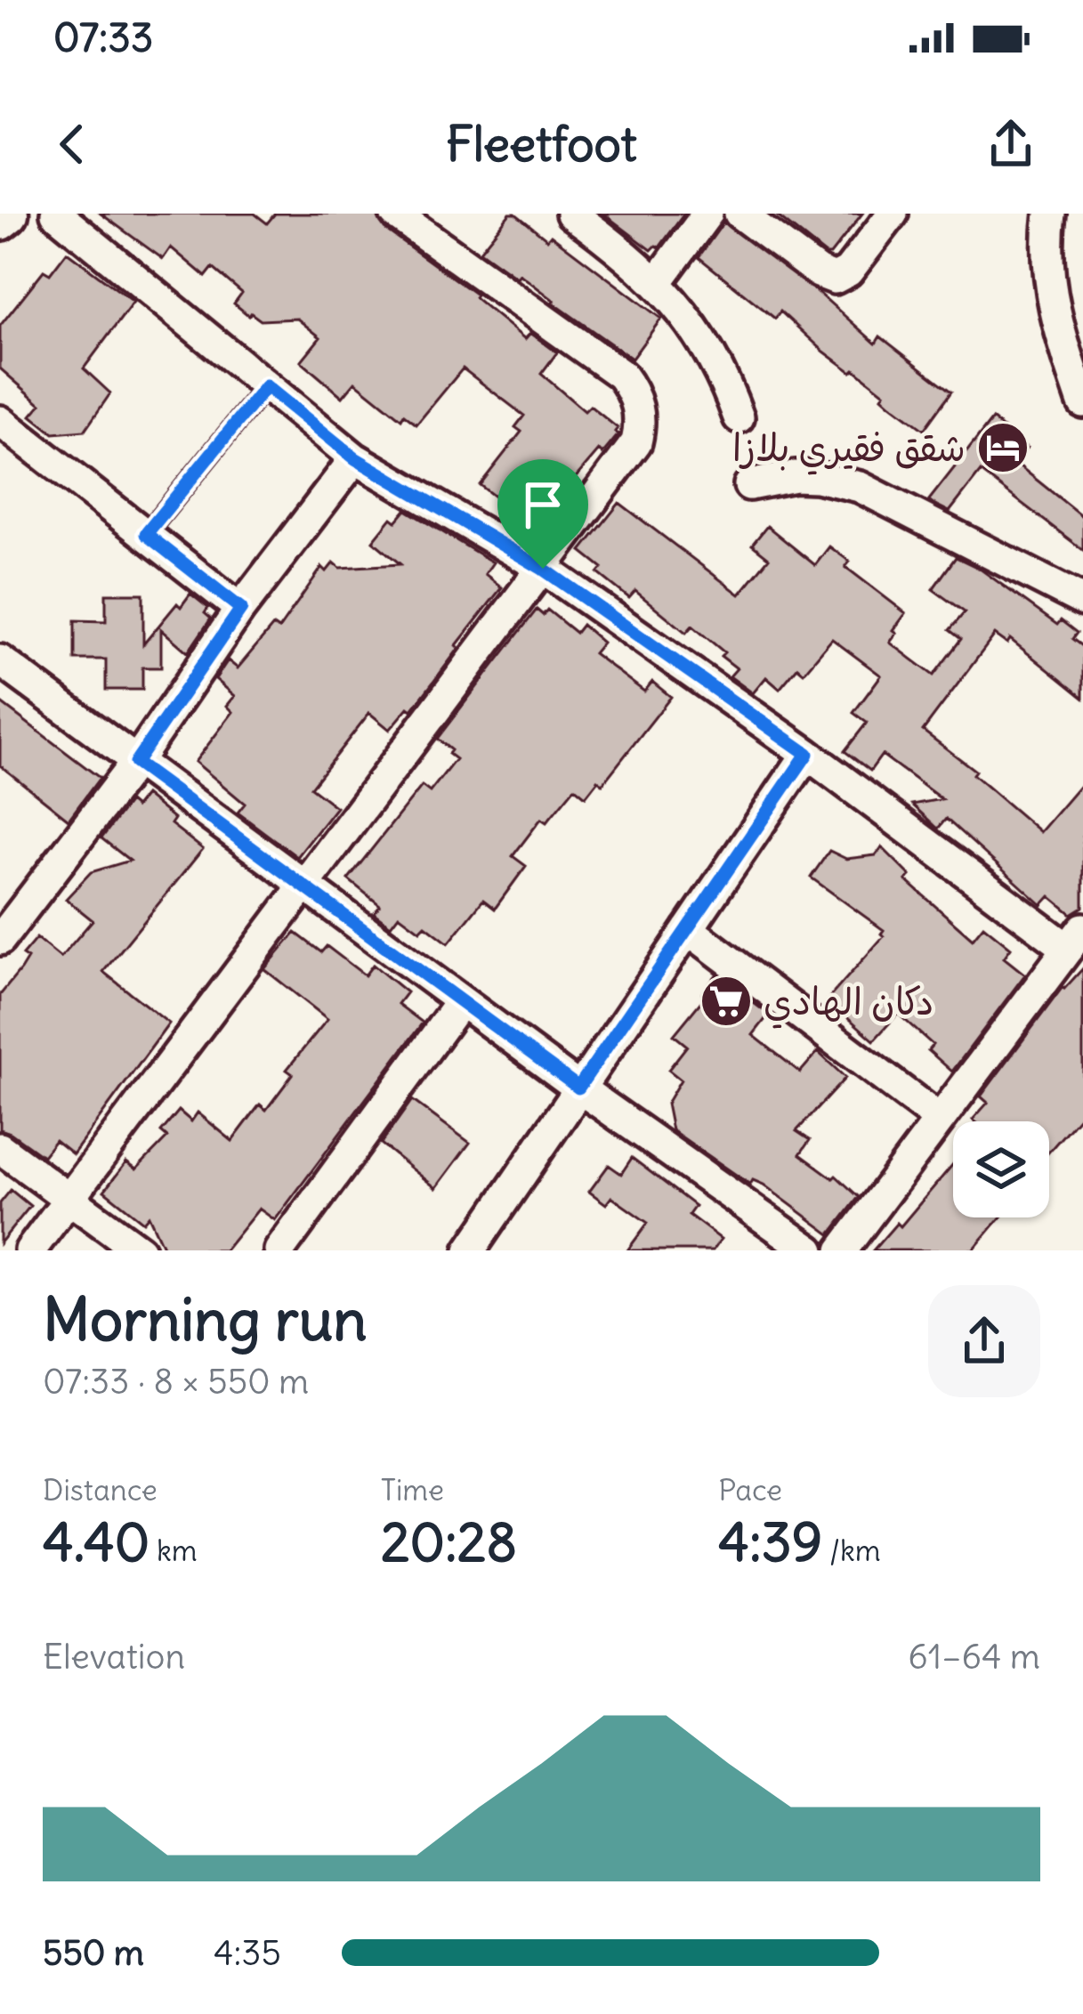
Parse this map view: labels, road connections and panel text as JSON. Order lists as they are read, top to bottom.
{
  "places": {
    "hotel": ["شقق فقيري بلازا"],
    "supermarket": ["دكان الهادي"]
  },
  "page": {
    "status": "07:33",
    "header": "Fleetfoot",
    "heading": ["Morning run", "07:33 · 8 × 550 m"],
    "stats": [
      ["Distance", "4.40 km"],
      ["Time", "20:28"],
      ["Pace", "4:39 /km"]
    ],
    "chart": ["Elevation", "61–64 m"],
    "list": [
      {
        "name": "550 m",
        "note": "4:35"
      }
    ]
  }
}
